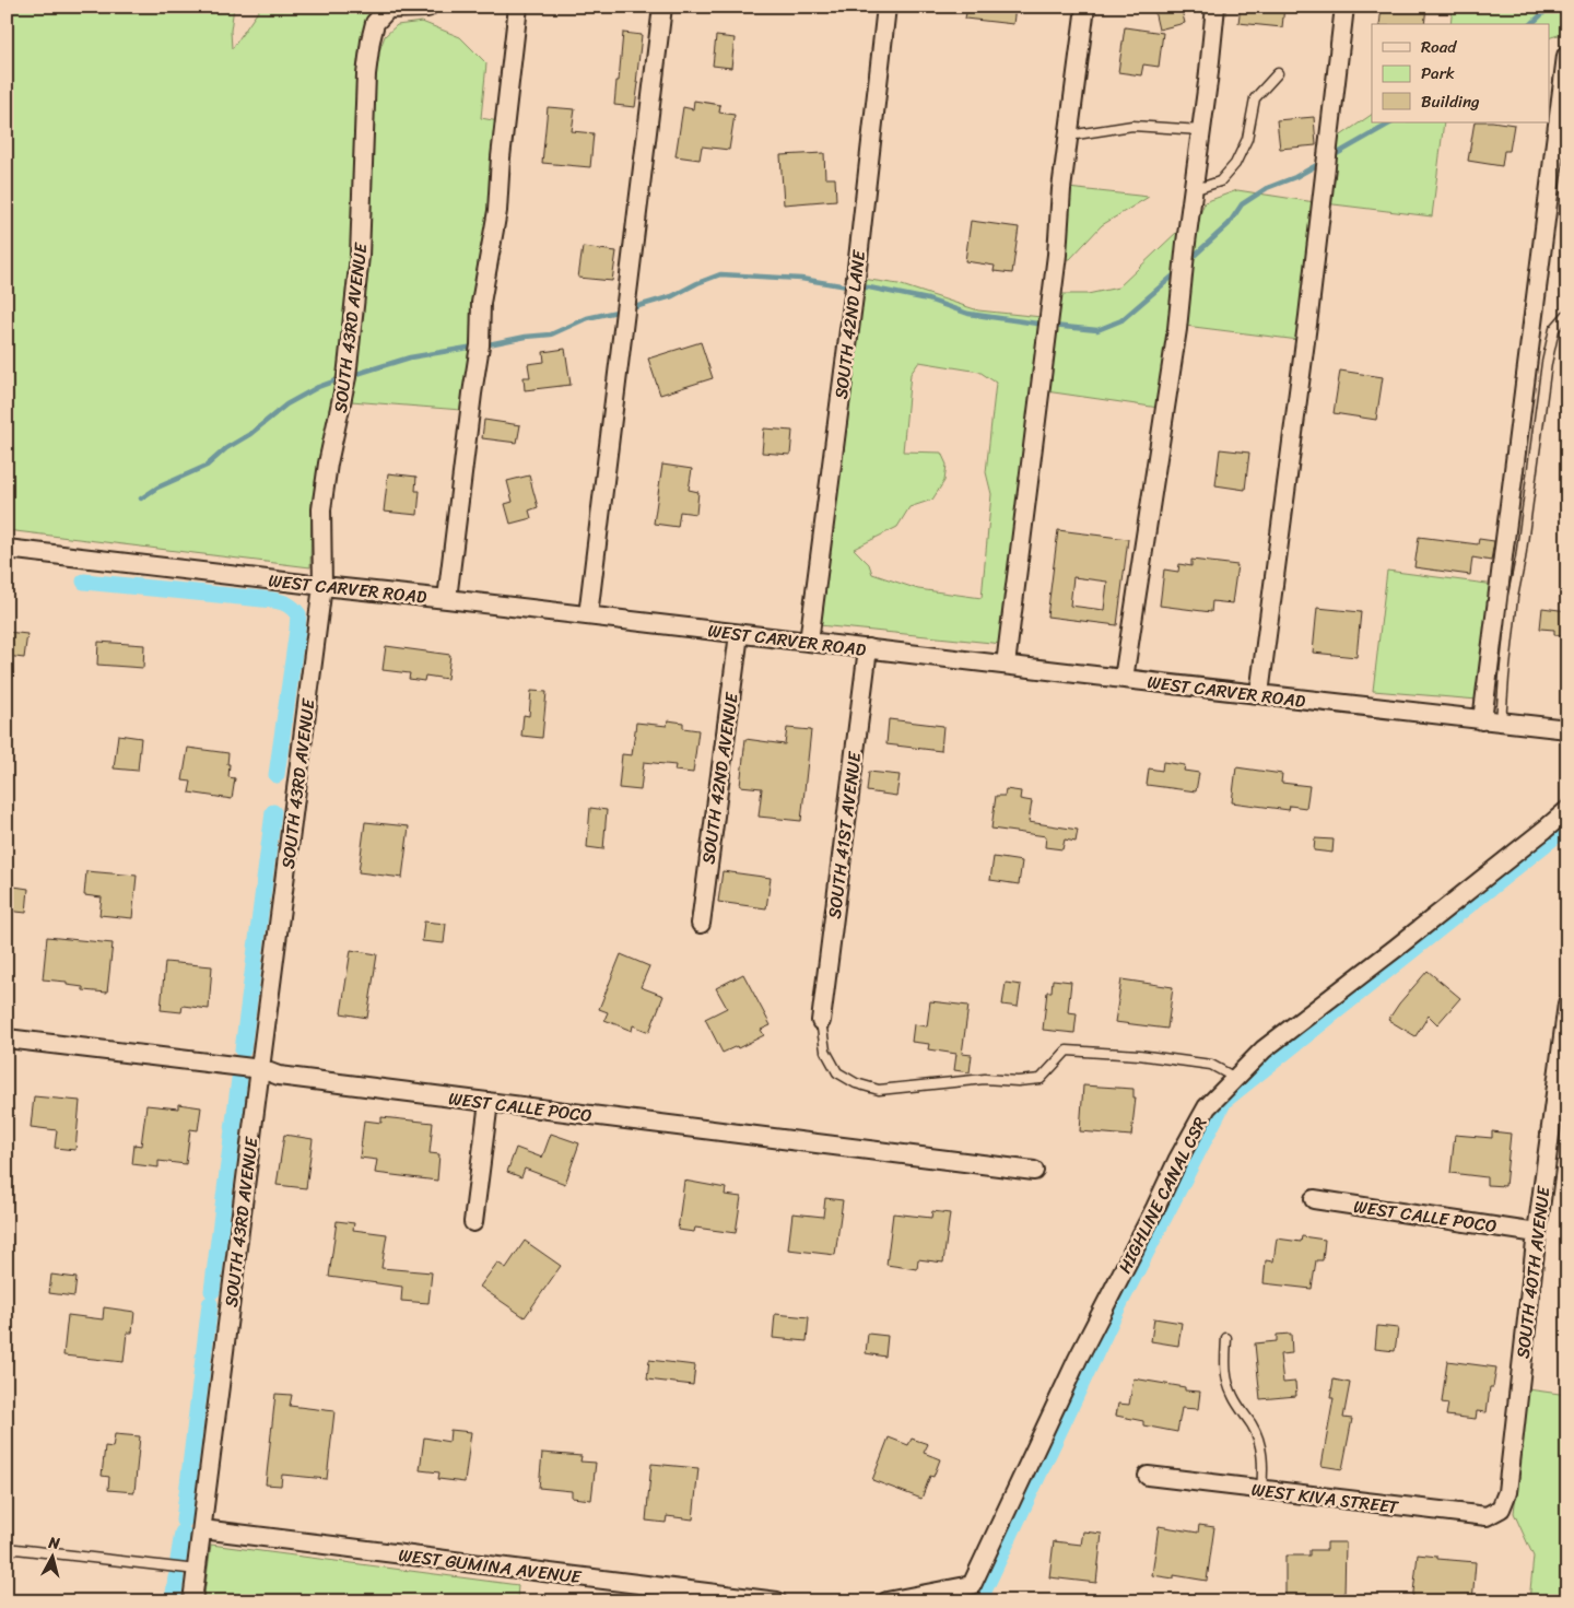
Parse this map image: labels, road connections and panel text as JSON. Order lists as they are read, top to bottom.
{
  "streets": {
    "street": [
      "SOUTH 42ND LANE",
      "SOUTH 43RD AVENUE",
      "WEST CARVER ROAD",
      "SOUTH 42ND AVENUE",
      "SOUTH 41ST AVENUE",
      "WEST CALLE POCO",
      "HIGHLINE CANAL CSR",
      "SOUTH 40TH AVENUE",
      "WEST KIVA STREET",
      "WEST GUMINA AVENUE"
    ]
  },
  "crossings": [
    ["SOUTH 42ND LANE", "WEST CARVER ROAD"],
    ["SOUTH 43RD AVENUE", "WEST CARVER ROAD"],
    ["SOUTH 43RD AVENUE", "WEST CALLE POCO"],
    ["SOUTH 43RD AVENUE", "WEST GUMINA AVENUE"],
    ["WEST CARVER ROAD", "SOUTH 42ND AVENUE"],
    ["WEST CARVER ROAD", "SOUTH 41ST AVENUE"],
    ["WEST CALLE POCO", "SOUTH 40TH AVENUE"],
    ["SOUTH 40TH AVENUE", "WEST KIVA STREET"]
  ],
  "legend": ["Road", "Park", "Building"],
  "north": "top"
}
